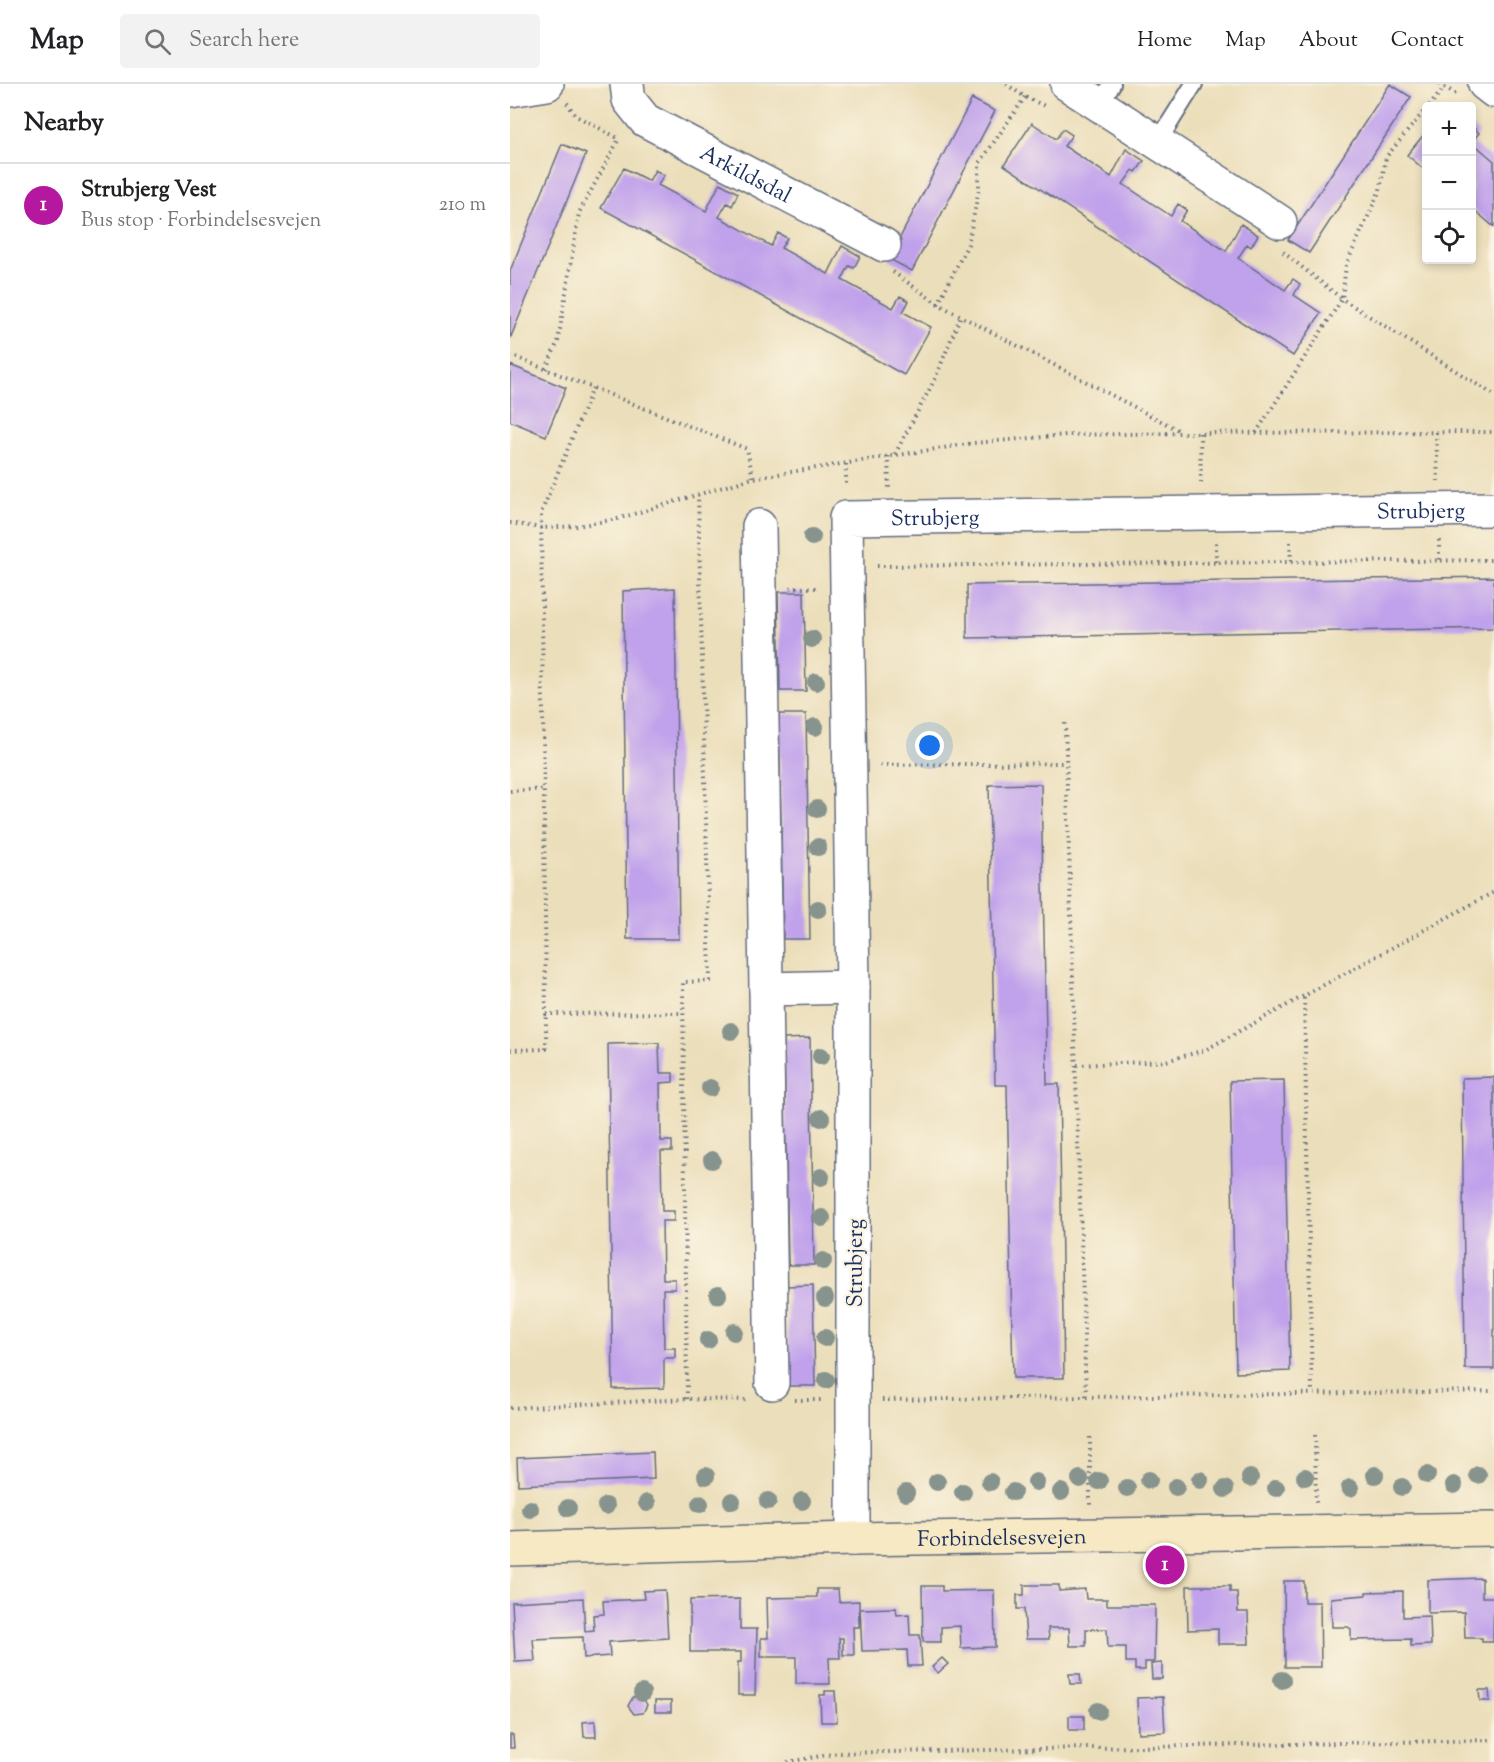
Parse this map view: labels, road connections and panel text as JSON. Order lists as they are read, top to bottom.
{
  "streets": {
    "street": ["Arkildsdal", "Strubjerg", "Forbindelsesvejen"]
  },
  "crossings": [
    ["Strubjerg", "Forbindelsesvejen"]
  ],
  "page": {
    "header": "Map",
    "search": "Search here",
    "nav": [
      "Home",
      "Map",
      "About",
      "Contact"
    ],
    "heading": "Nearby",
    "map_buttons": ["+", "−"],
    "list": [
      {
        "mark": "1",
        "name": "Strubjerg Vest",
        "note": "Bus stop · Forbindelsesvejen",
        "value": "210 m"
      }
    ],
    "pins": "1"
  }
}
